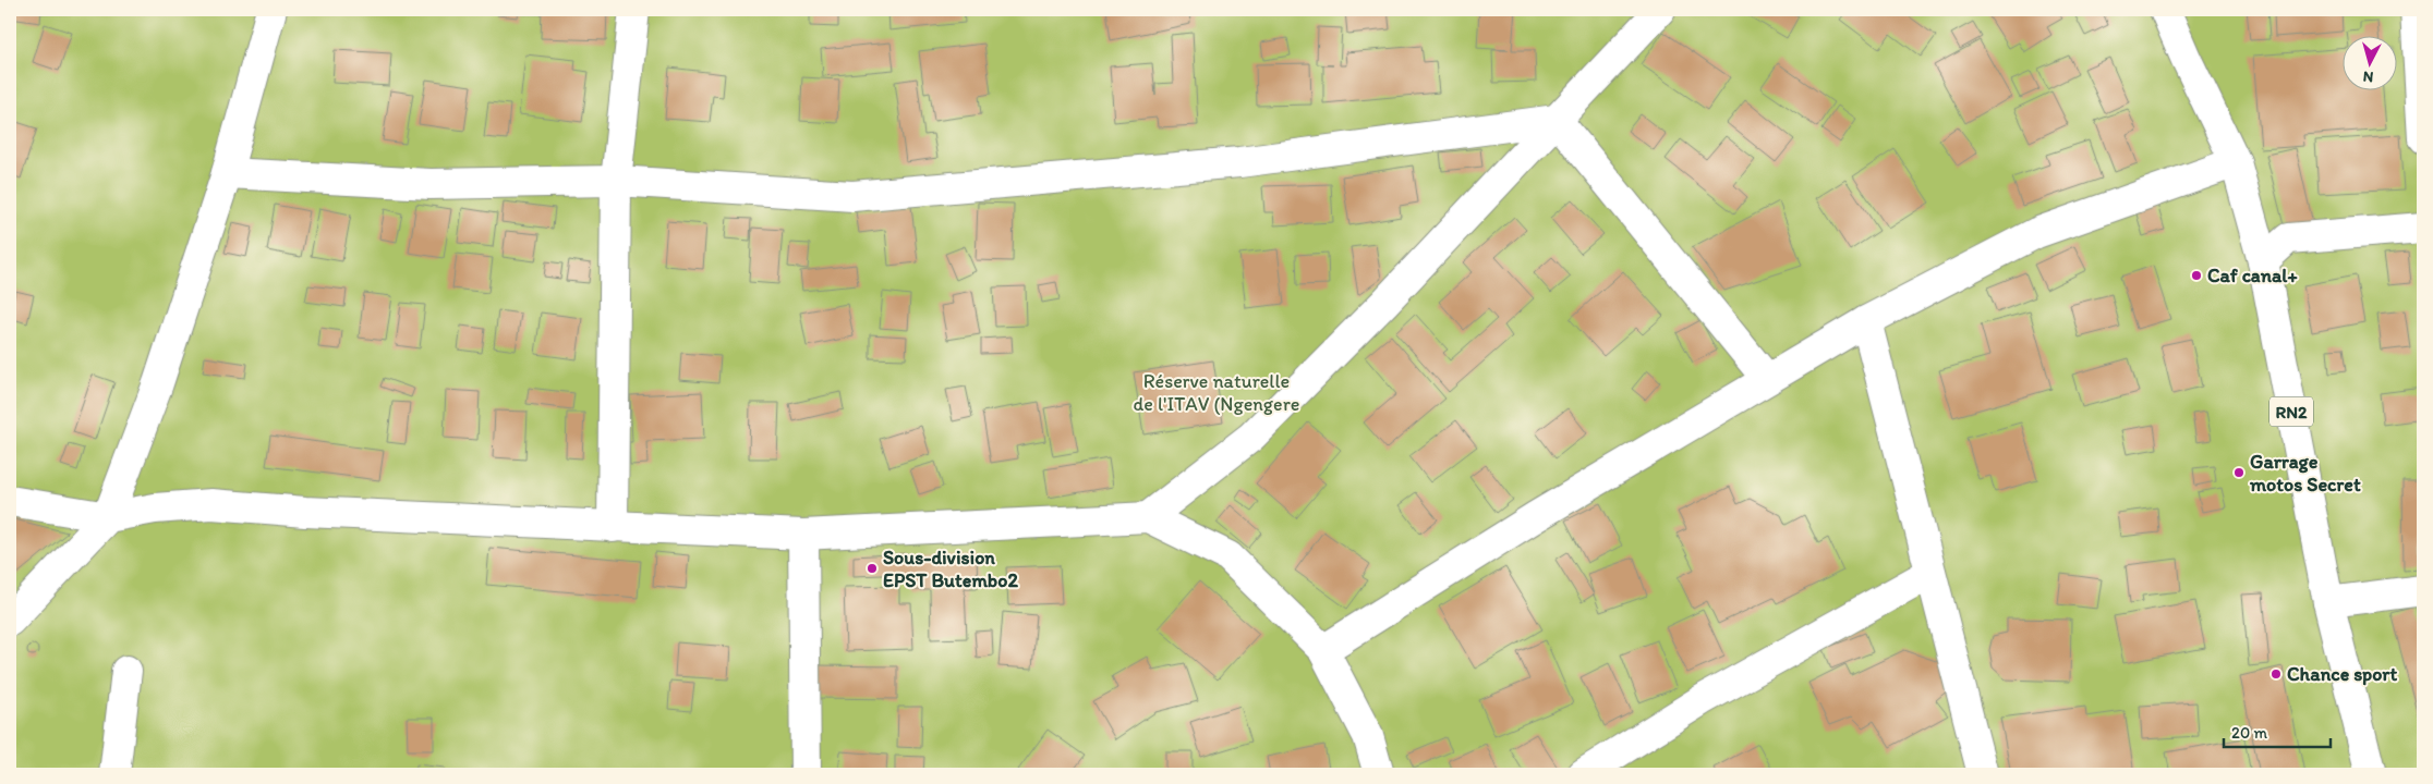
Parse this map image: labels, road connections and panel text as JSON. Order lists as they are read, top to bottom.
{
  "streets": {
    "main road": ["RN2"]
  },
  "parks": ["Réserve naturelle de l'ITAV (Ngengere"],
  "places": [
    "Caf canal+",
    "Garrage motos Secret",
    "Sous-division EPST Butembo2",
    "Chance sport"
  ],
  "scale_bar": "20 m",
  "north": "bottom"
}
